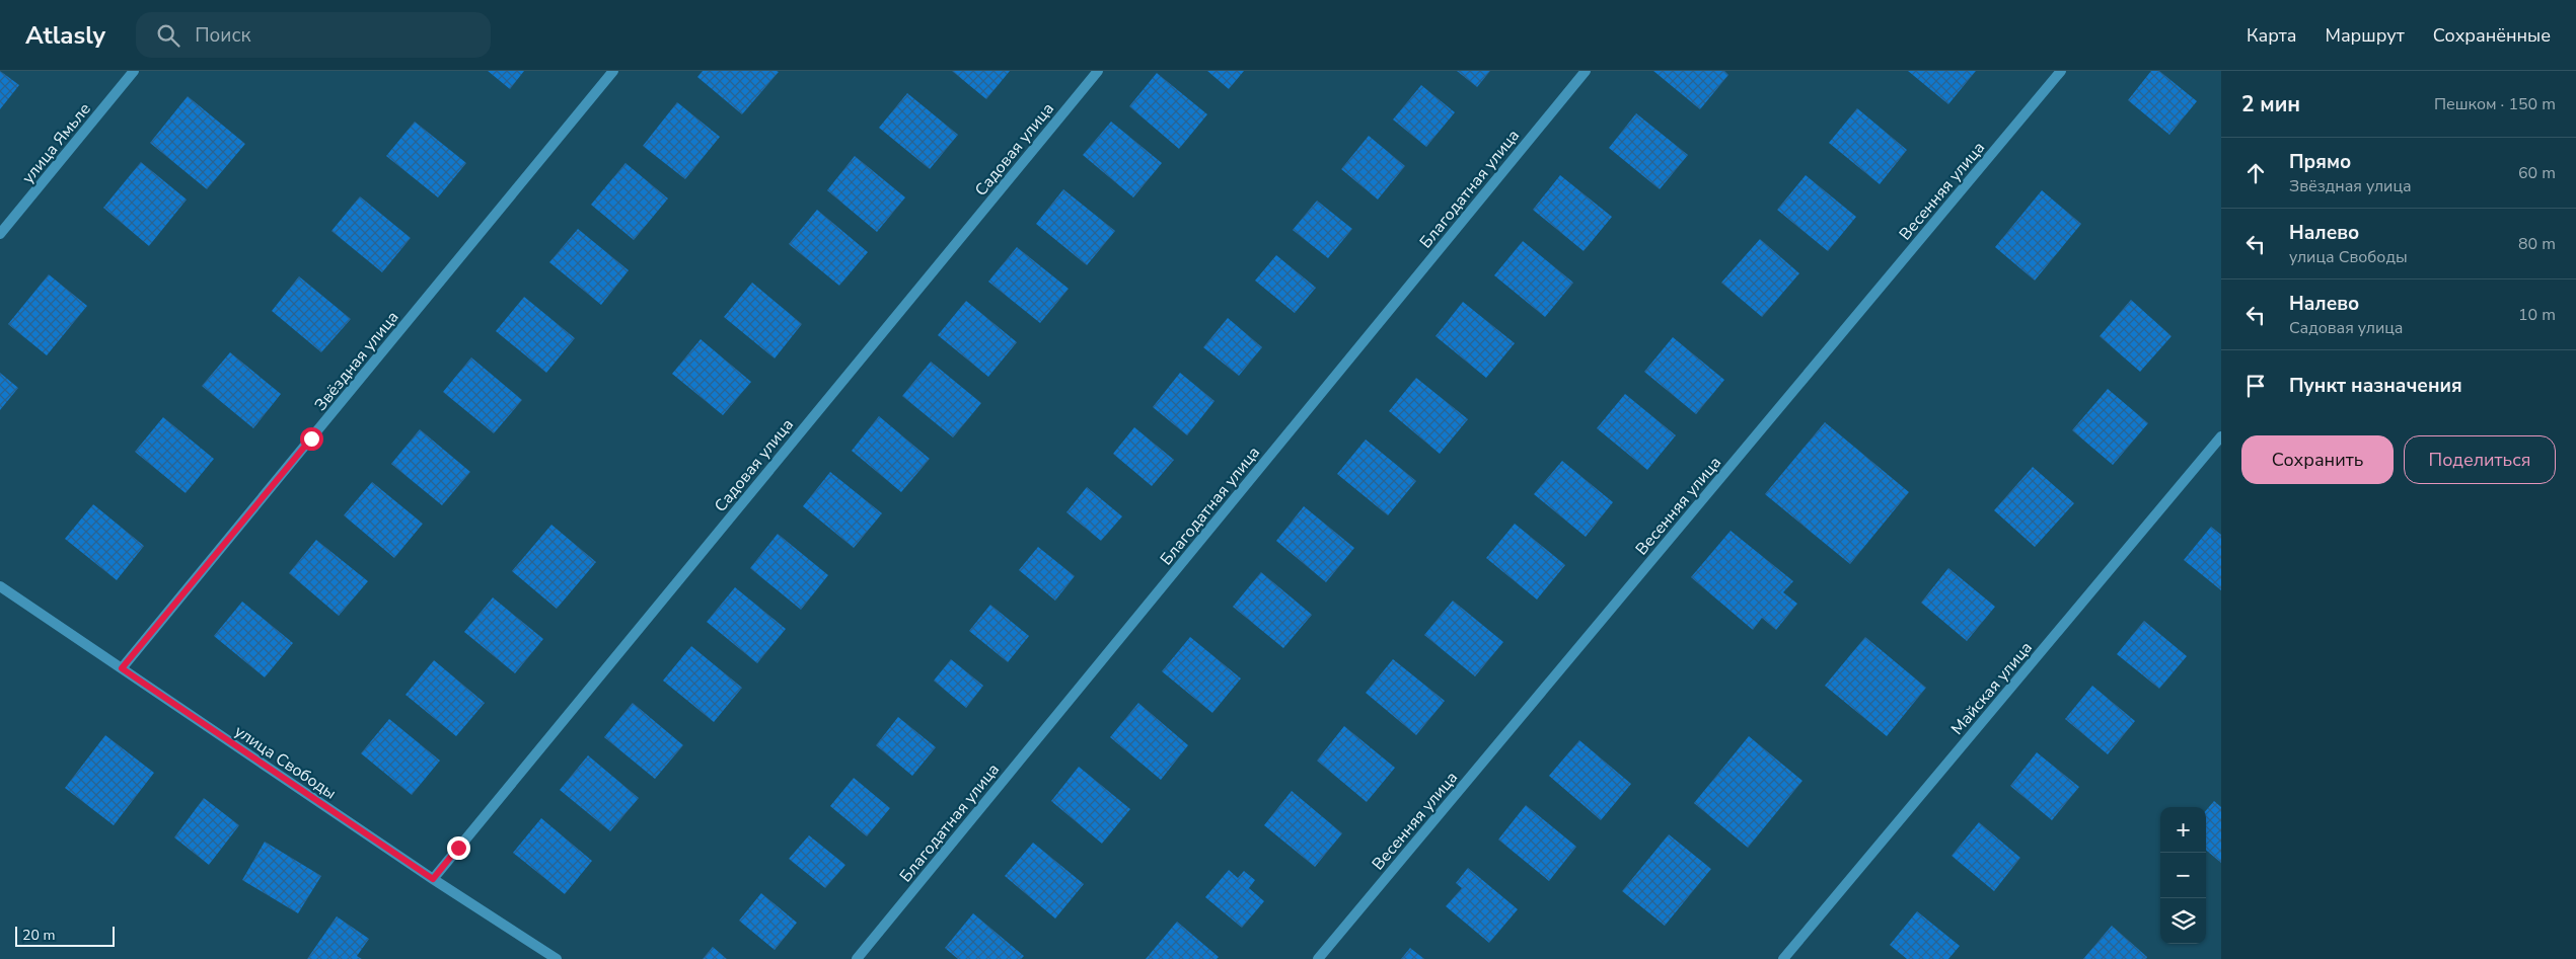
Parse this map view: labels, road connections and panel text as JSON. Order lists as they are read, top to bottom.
{
  "streets": {
    "street": [
      "улица Ямьле",
      "Садовая улица",
      "Благодатная улица",
      "Весенняя улица",
      "Звёздная улица",
      "Майская улица",
      "улица Свободы"
    ]
  },
  "crossings": [
    ["Садовая улица", "улица Свободы"],
    ["Звёздная улица", "улица Свободы"]
  ],
  "scale_bar": "20 m",
  "page": {
    "header": "Atlasly",
    "search": "Поиск",
    "nav": ["Карта", "Маршрут", "Сохранённые"],
    "heading": ["2 мин", "Пешком · 150 m"],
    "list": [
      ["Прямо", "Звёздная улица", "60 m"],
      ["Налево", "улица Свободы", "80 m"],
      ["Налево", "Садовая улица", "10 m"],
      "Пункт назначения"
    ],
    "buttons": ["Сохранить", "Поделиться"],
    "map_buttons": ["+", "−"],
    "scale": "20 m"
  }
}
